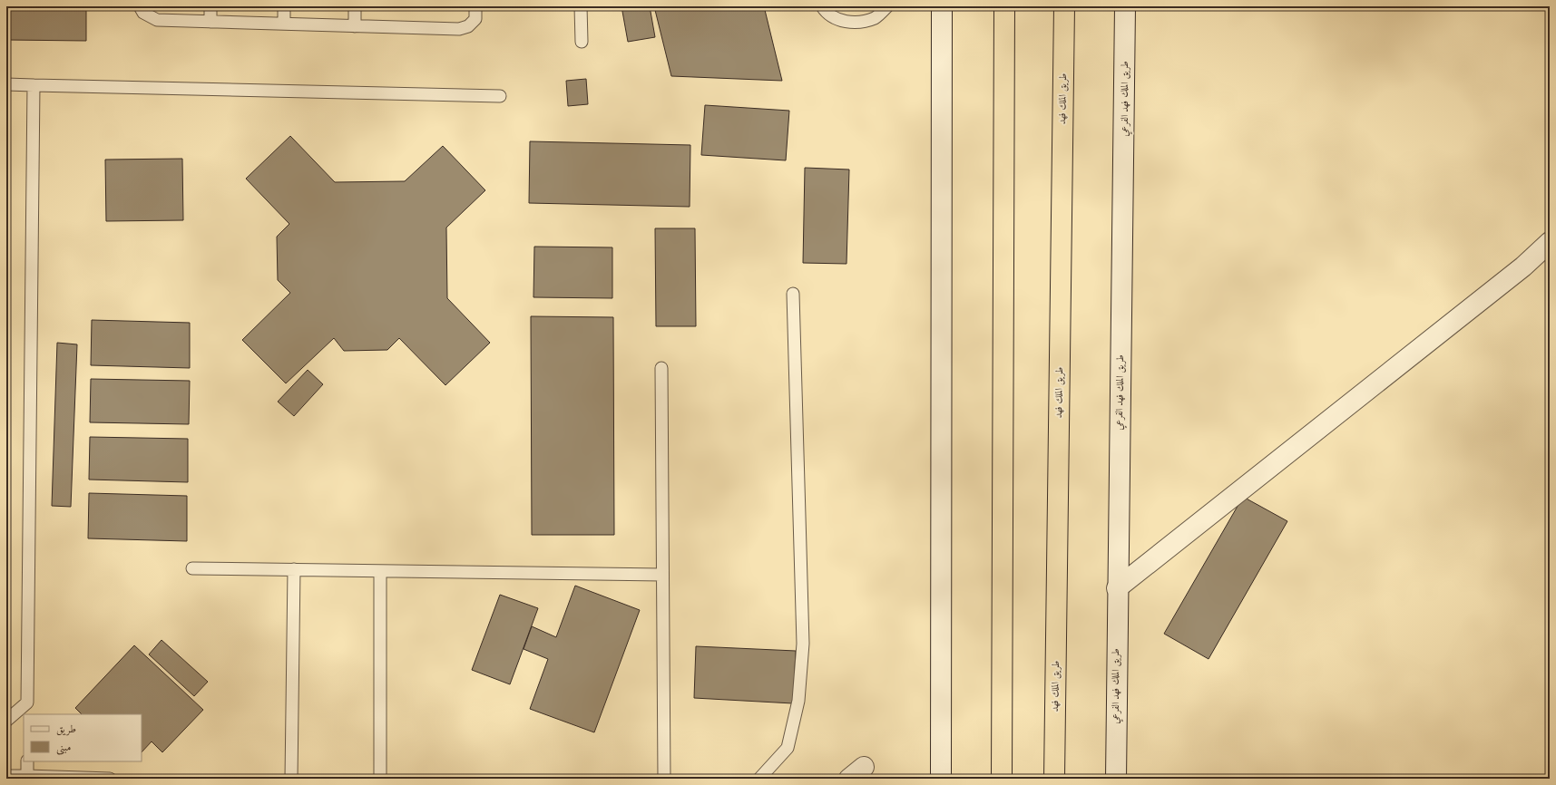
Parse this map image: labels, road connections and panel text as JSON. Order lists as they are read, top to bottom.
{
  "streets": {
    "highway": ["طريق الملك فهد"],
    "main road": ["طريق الملك فهد الفرعي"]
  },
  "legend": ["طريق", "مبنى"]
}
